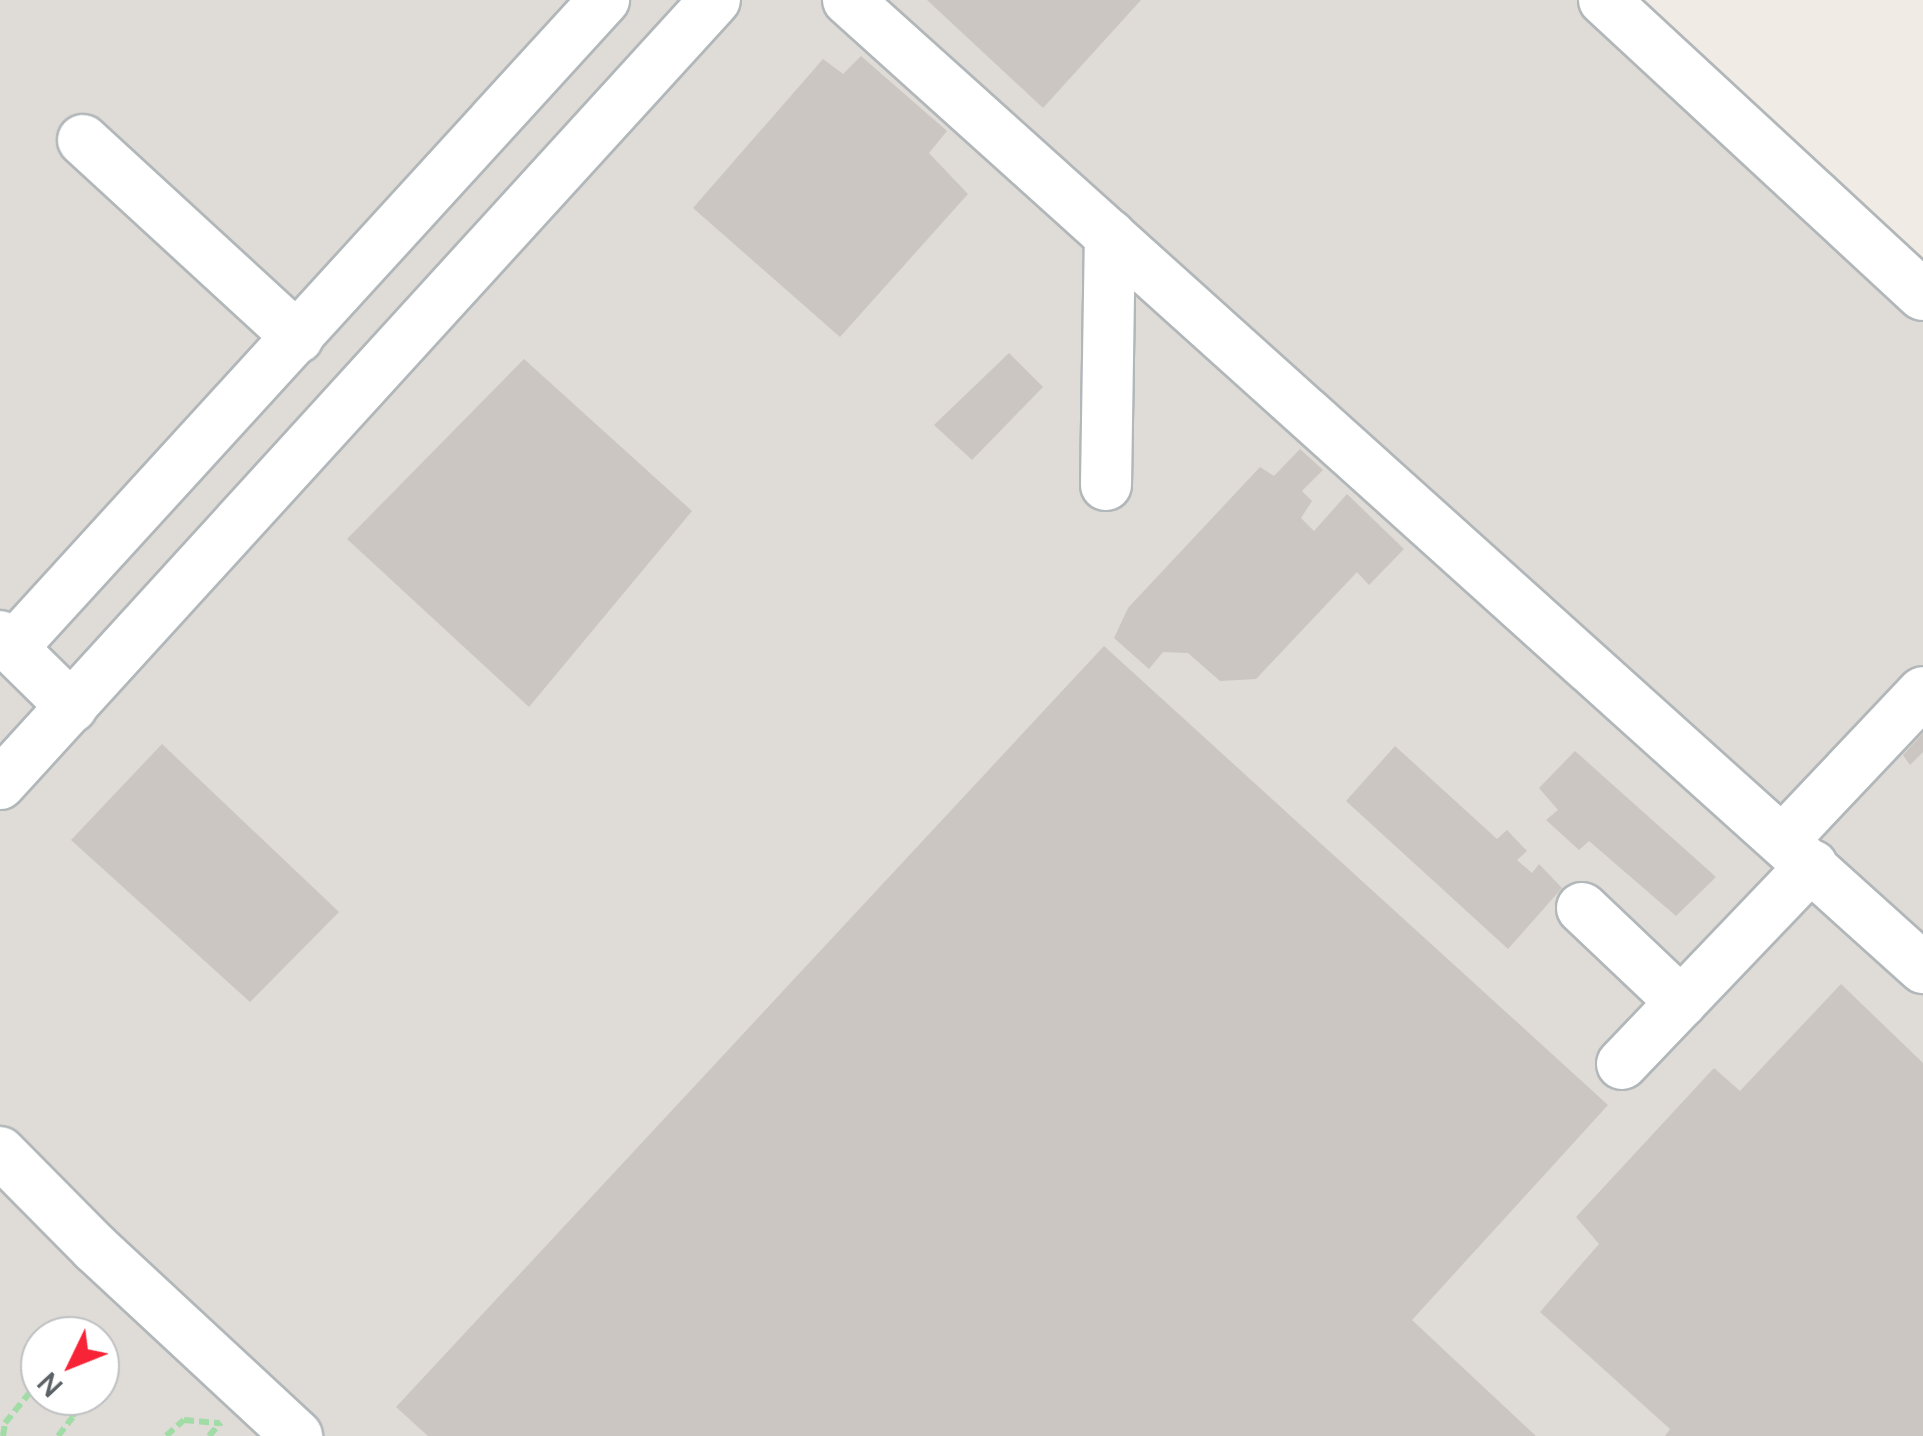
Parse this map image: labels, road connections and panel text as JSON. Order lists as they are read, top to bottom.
{
  "north": "bottom left"
}
